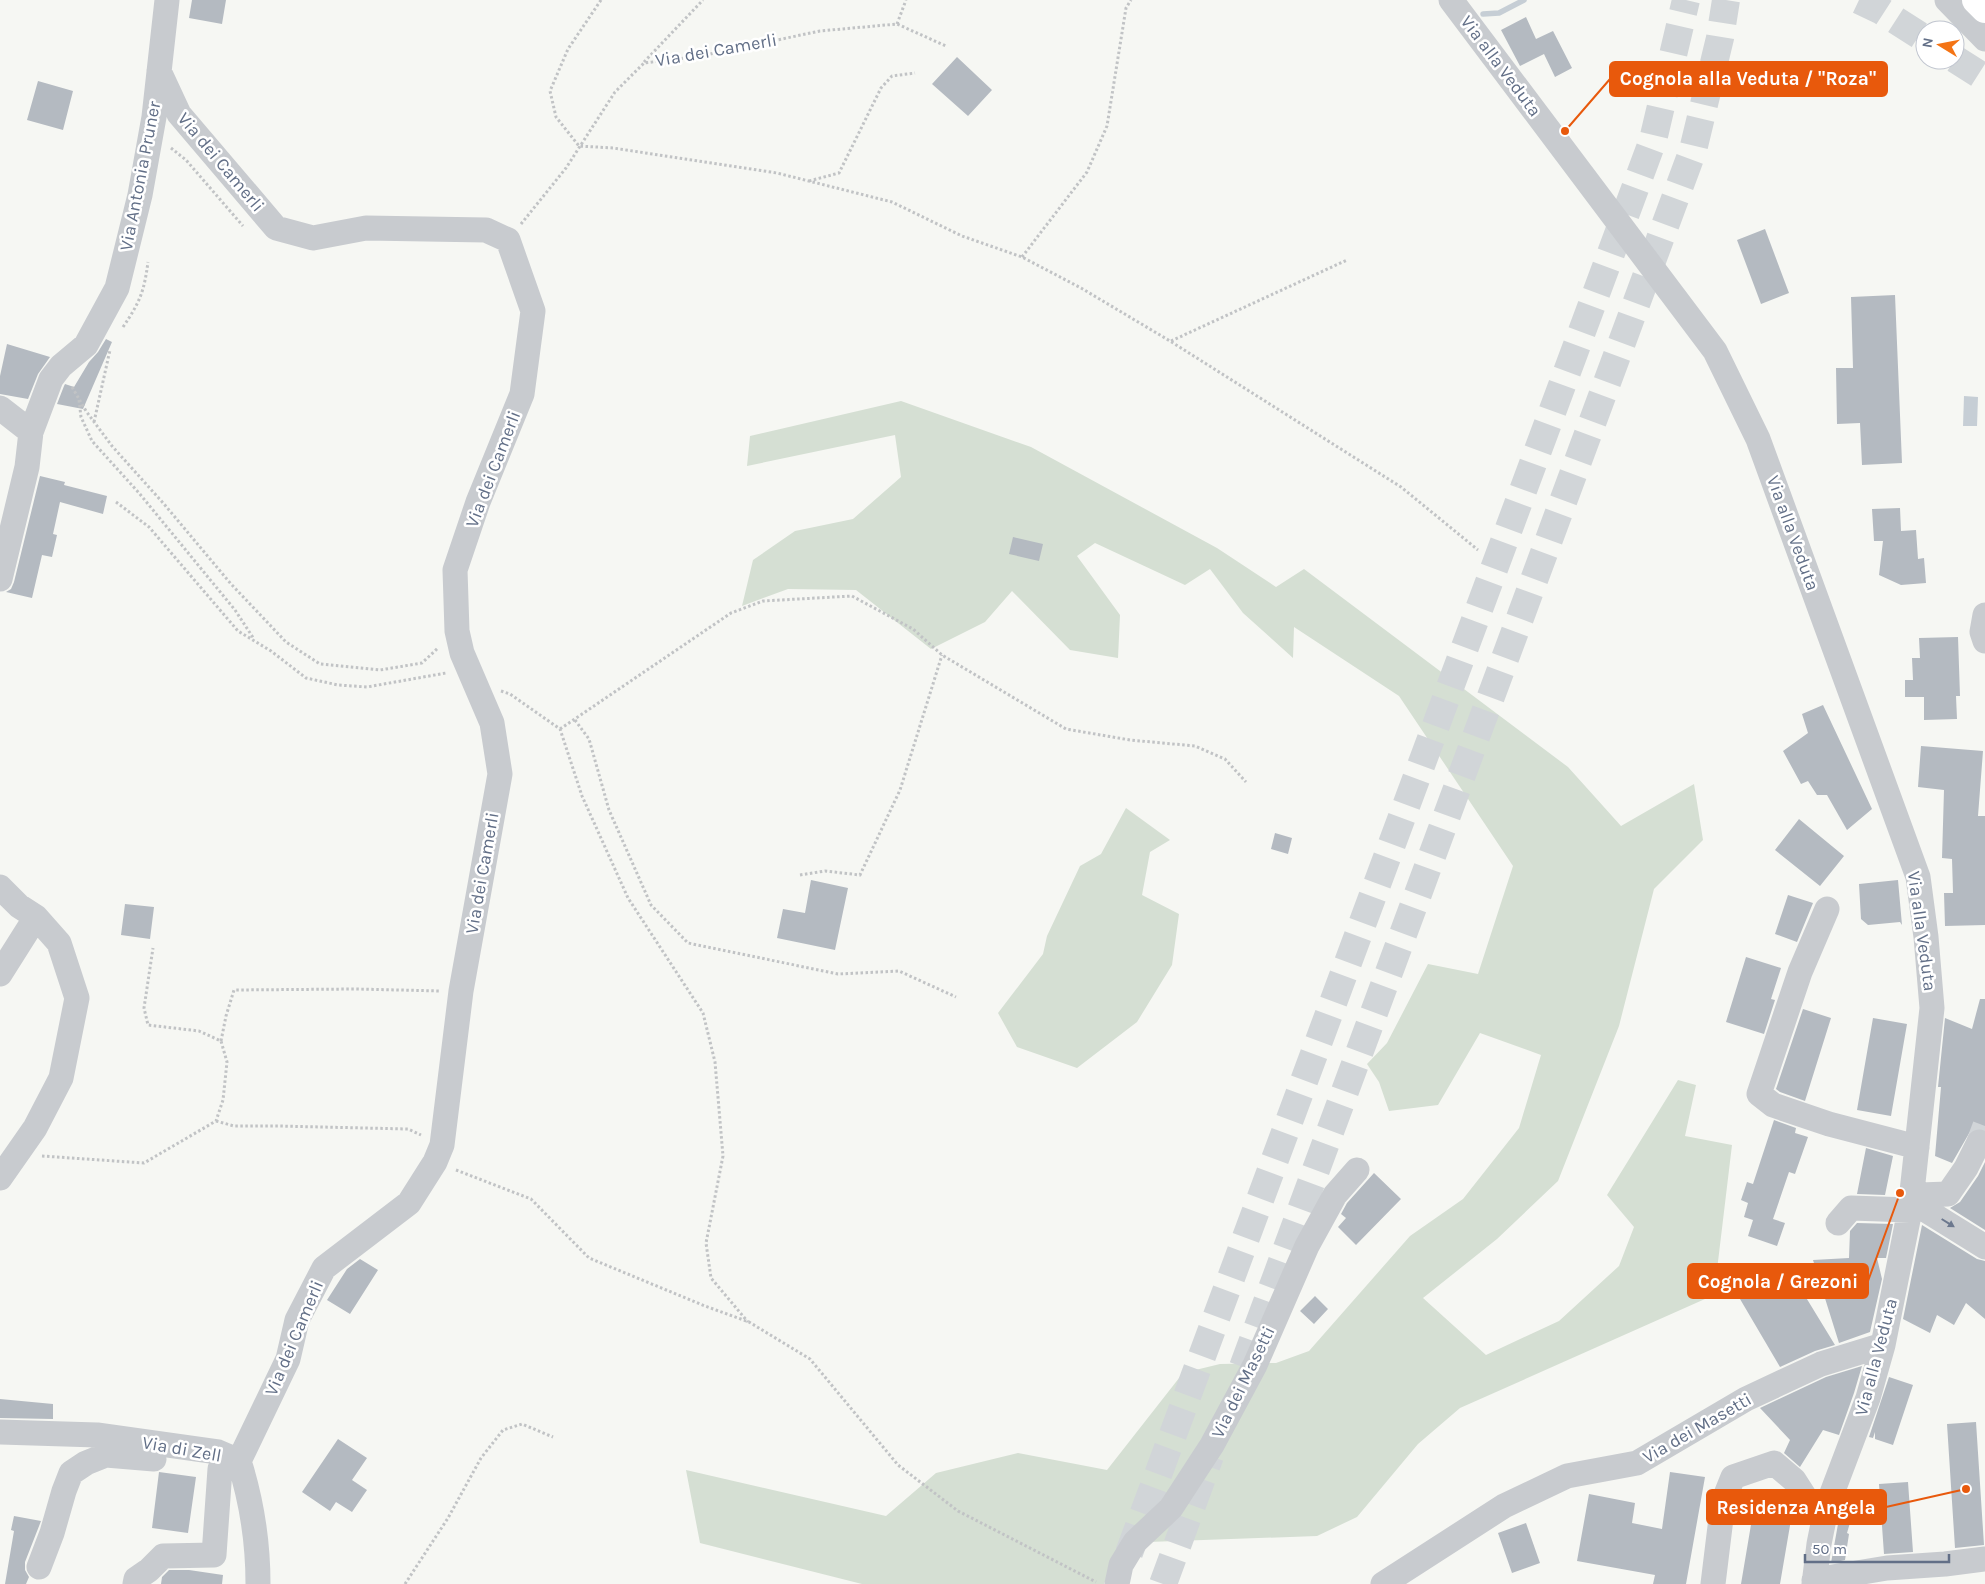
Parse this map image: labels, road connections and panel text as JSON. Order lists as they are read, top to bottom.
{
  "streets": {
    "street": [
      "Via dei Camerli",
      "Via alla Veduta",
      "Via Antonia Pruner",
      "Via dei Masetti",
      "Via di Zell"
    ]
  },
  "crossings": [
    ["Via dei Camerli", "Via Antonia Pruner"],
    ["Via dei Camerli", "Via di Zell"],
    ["Via alla Veduta", "Via dei Masetti"]
  ],
  "places": ["Cognola alla Veduta / \"Roza\"", "Cognola / Grezoni", "Residenza Angela"],
  "scale_bar": "50 m",
  "north": "left"
}
